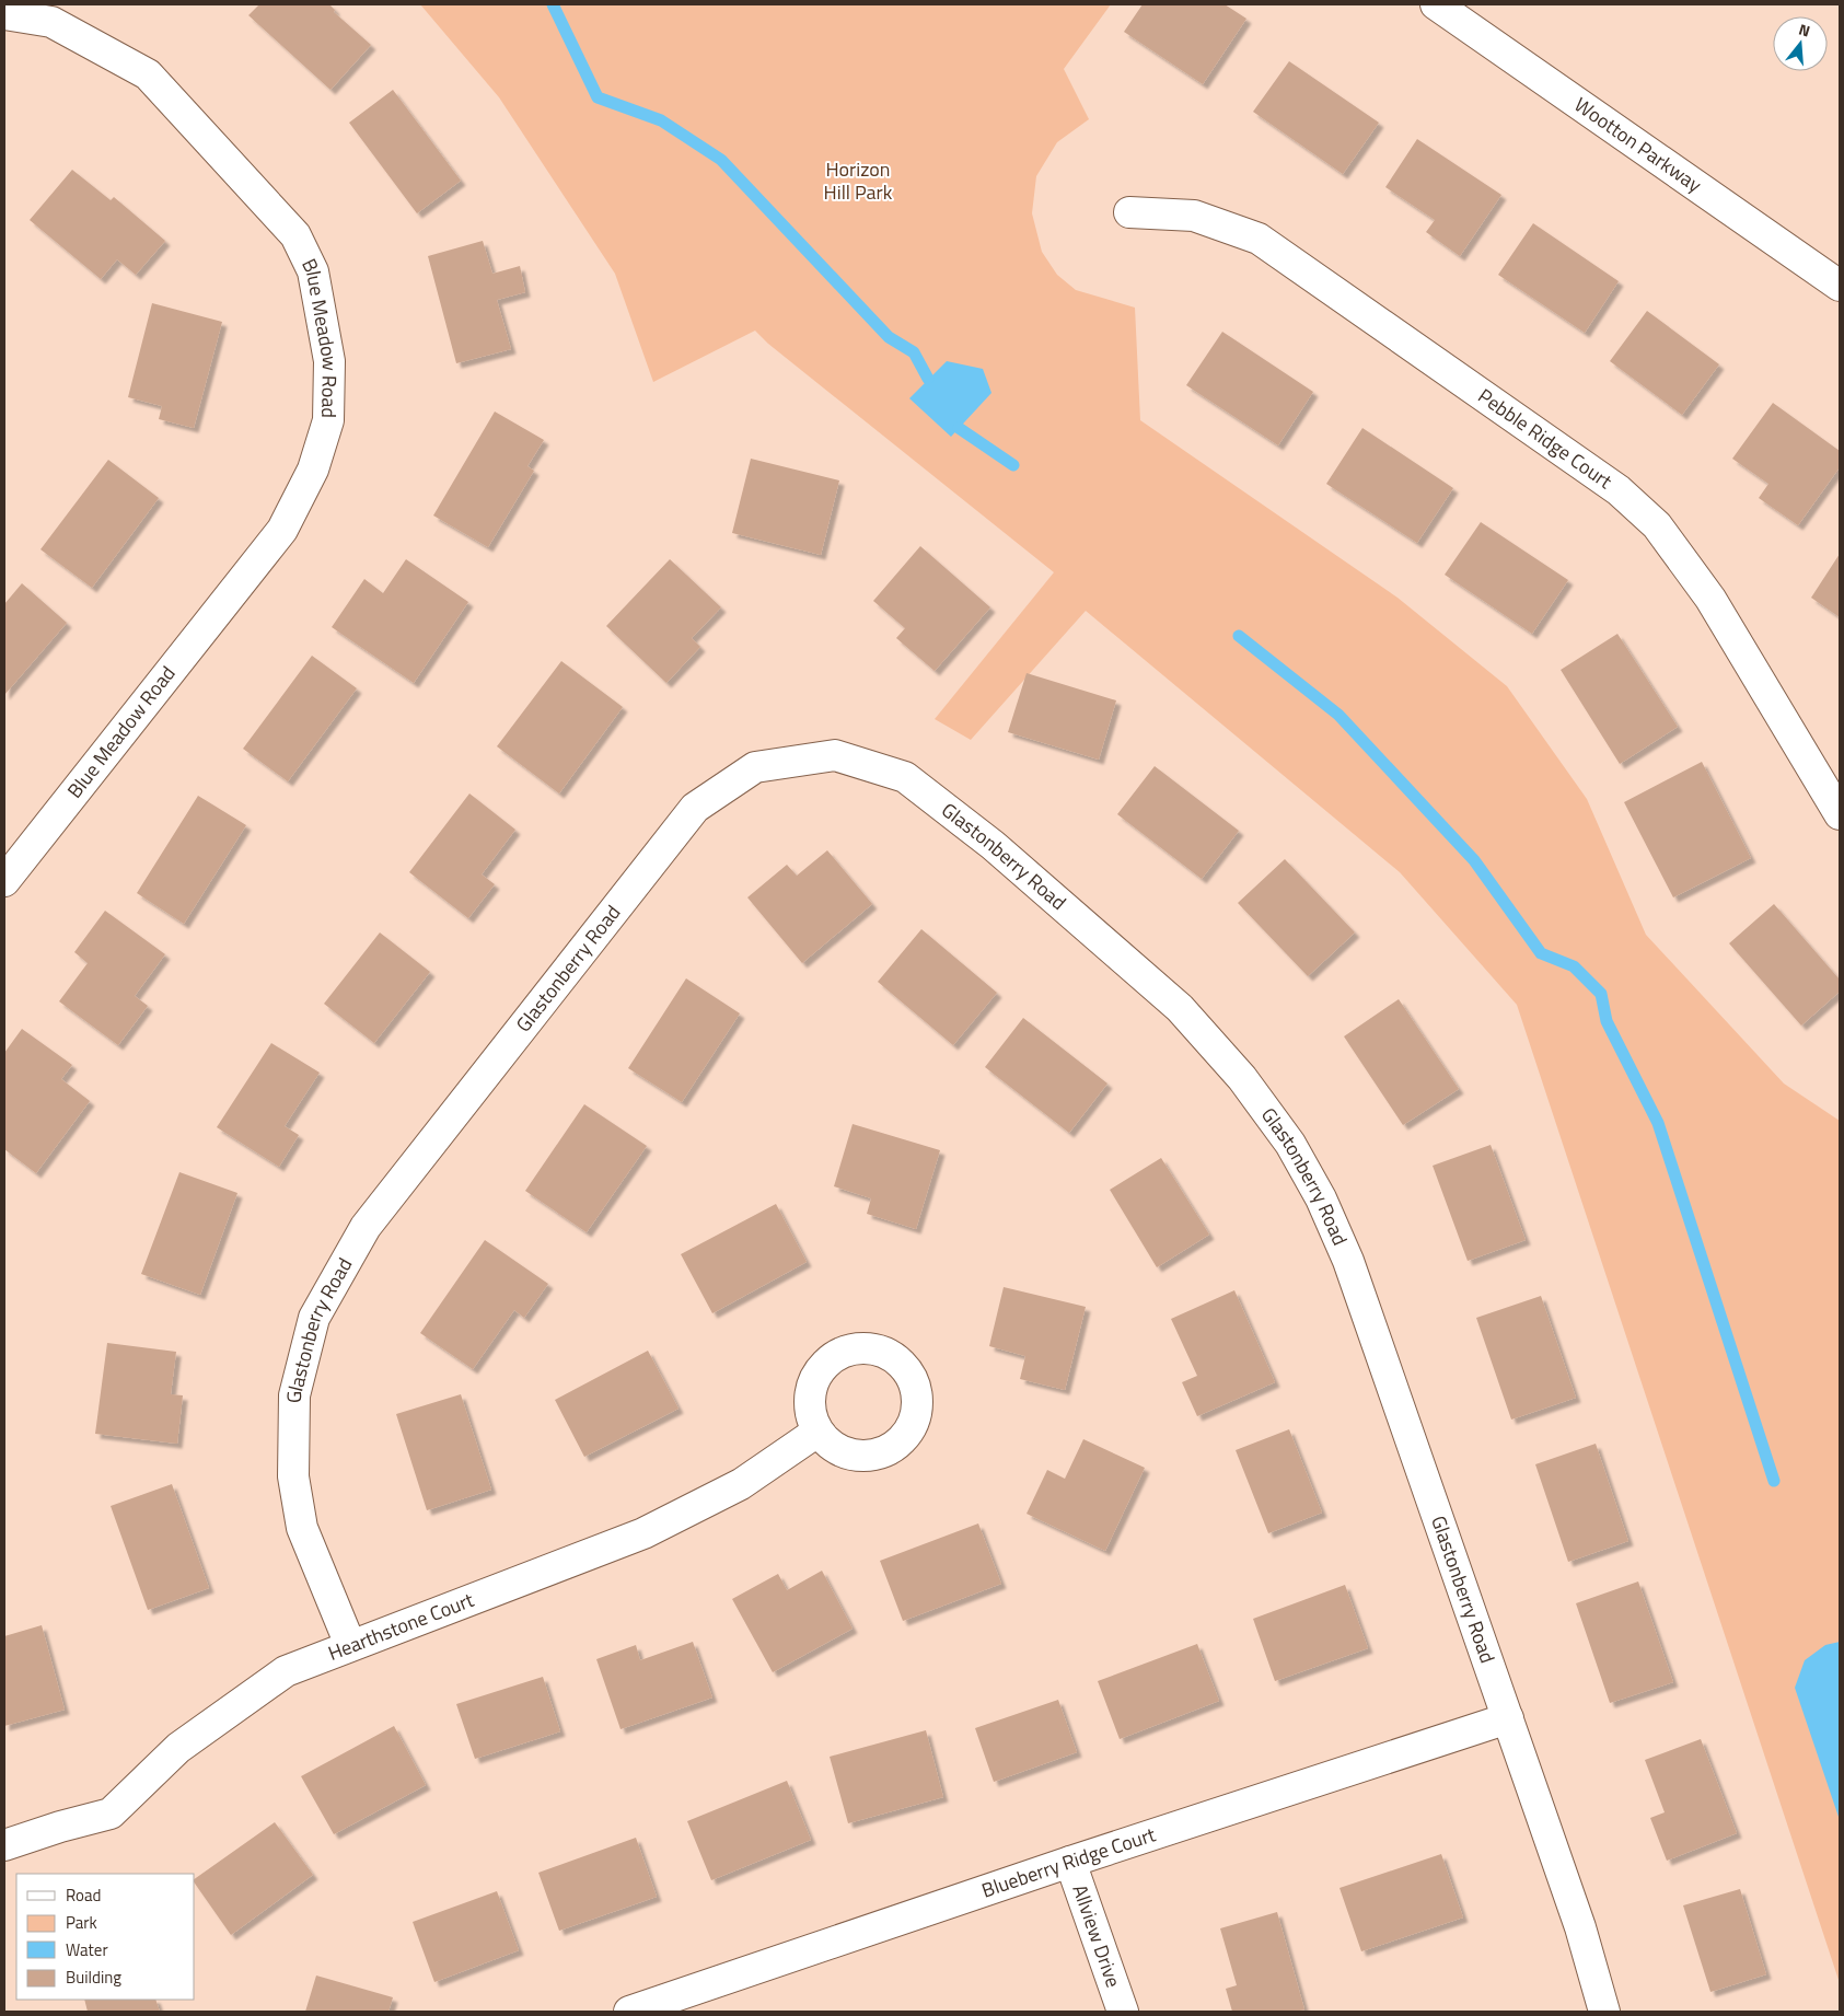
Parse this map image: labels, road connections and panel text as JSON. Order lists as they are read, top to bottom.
{
  "streets": {
    "street": [
      "Wootton Parkway",
      "Blue Meadow Road",
      "Pebble Ridge Court",
      "Glastonberry Road",
      "Hearthstone Court",
      "Blueberry Ridge Court",
      "Allview Drive"
    ]
  },
  "crossings": [
    ["Glastonberry Road", "Hearthstone Court"],
    ["Glastonberry Road", "Blueberry Ridge Court"],
    ["Blueberry Ridge Court", "Allview Drive"]
  ],
  "parks": ["Horizon Hill Park"],
  "legend": [
    "Road",
    "Park",
    "Water",
    "Building"
  ],
  "north": "top"
}
